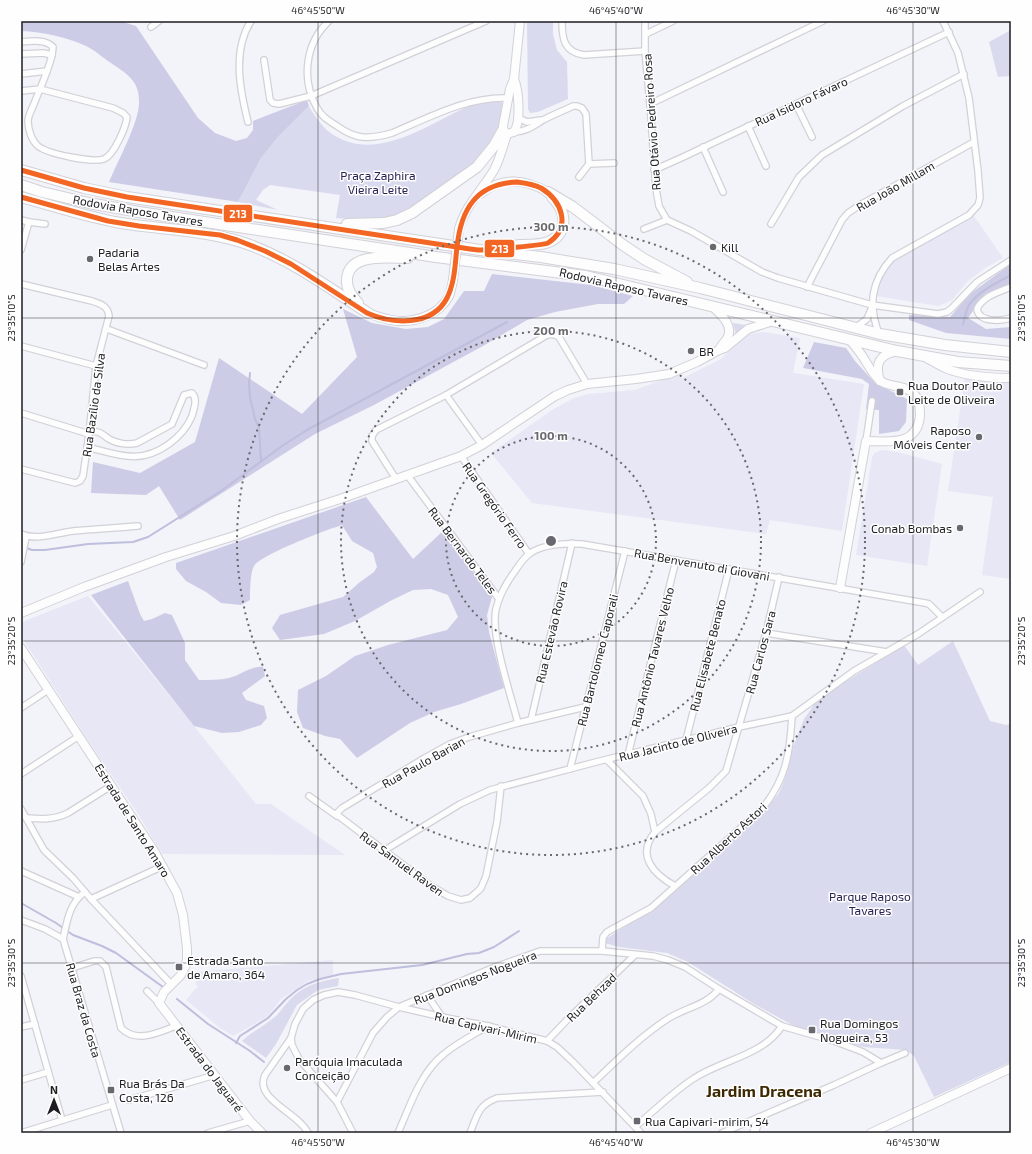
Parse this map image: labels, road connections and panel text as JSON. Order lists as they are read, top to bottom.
{
  "streets": {
    "highway": ["Rodovia Raposo Tavares"],
    "main road": ["Estrada de Santo Amaro", "Estrada do Jaguaré"],
    "street": [
      "Rua Isidoro Fávaro",
      "Rua Otávio Pedreiro Rosa",
      "Rua João Millam",
      "Rua Bazílio da Silva",
      "Rua Gregório Ferro",
      "Rua Bernardo Teles",
      "Rua Benvenuto di Giovani",
      "Rua Estevão Rovira",
      "Rua Carlos Sara",
      "Rua Elisabete Benato",
      "Rua Antônio Tavares Velho",
      "Rua Bartolomeo Caporali",
      "Rua Jacinto de Oliveira",
      "Rua Paulo Barian",
      "Rua Alberto Astori",
      "Rua Samuel Raven",
      "Rua Domingos Nogueira",
      "Rua Behzad",
      "Rua Braz da Costa",
      "Rua Capivari-Mirim"
    ]
  },
  "crossings": [
    ["Rua Isidoro Fávaro", "Rua Otávio Pedreiro Rosa"],
    ["Rua Gregório Ferro", "Rua Benvenuto di Giovani"],
    ["Rua Bernardo Teles", "Rua Paulo Barian"],
    ["Rua Benvenuto di Giovani", "Rua Estevão Rovira"],
    ["Rua Benvenuto di Giovani", "Rua Carlos Sara"],
    ["Rua Benvenuto di Giovani", "Rua Elisabete Benato"],
    ["Rua Benvenuto di Giovani", "Rua Antônio Tavares Velho"],
    ["Rua Benvenuto di Giovani", "Rua Bartolomeo Caporali"],
    ["Rua Benvenuto di Giovani", "Rua Jacinto de Oliveira"],
    ["Rua Estevão Rovira", "Rua Paulo Barian"],
    ["Rua Carlos Sara", "Rua Jacinto de Oliveira"],
    ["Rua Elisabete Benato", "Rua Jacinto de Oliveira"],
    ["Rua Antônio Tavares Velho", "Rua Jacinto de Oliveira"],
    ["Rua Bartolomeo Caporali", "Rua Jacinto de Oliveira"],
    ["Rua Bartolomeo Caporali", "Rua Paulo Barian"],
    ["Rua Jacinto de Oliveira", "Rua Alberto Astori"],
    ["Rua Jacinto de Oliveira", "Rua Samuel Raven"],
    ["Rua Paulo Barian", "Rua Samuel Raven"],
    ["Estrada de Santo Amaro", "Estrada do Jaguaré"],
    ["Rua Alberto Astori", "Rua Domingos Nogueira"],
    ["Rua Domingos Nogueira", "Rua Behzad"],
    ["Rua Domingos Nogueira", "Rua Capivari-Mirim"],
    ["Rua Behzad", "Rua Capivari-Mirim"]
  ],
  "districts": ["Jardim Dracena"],
  "parks": ["Praça Zaphira Vieira Leite", "Parque Raposo Tavares"],
  "places": {
    "other": [
      "Kill",
      "Padaria Belas Artes",
      "BR",
      "Raposo Móveis Center",
      "Conab Bombas",
      "Paróquia Imaculada Conceição"
    ],
    "transit": [
      "Rua Doutor Paulo Leite de Oliveira",
      "Estrada Santo de Amaro, 364",
      "Rua Domingos Nogueira, 53",
      "Rua Brás Da Costa, 126",
      "Rua Capivari-mirim, 54"
    ]
  },
  "lines": ["transit line 213"],
  "north": "top",
  "coordinates": [
    "46°45'50\"W",
    "46°45'40\"W",
    "46°45'30\"W",
    "23°35'10\"S",
    "23°35'20\"S",
    "23°35'30\"S"
  ],
  "rings": ["300 m", "200 m", "100 m"]
}
